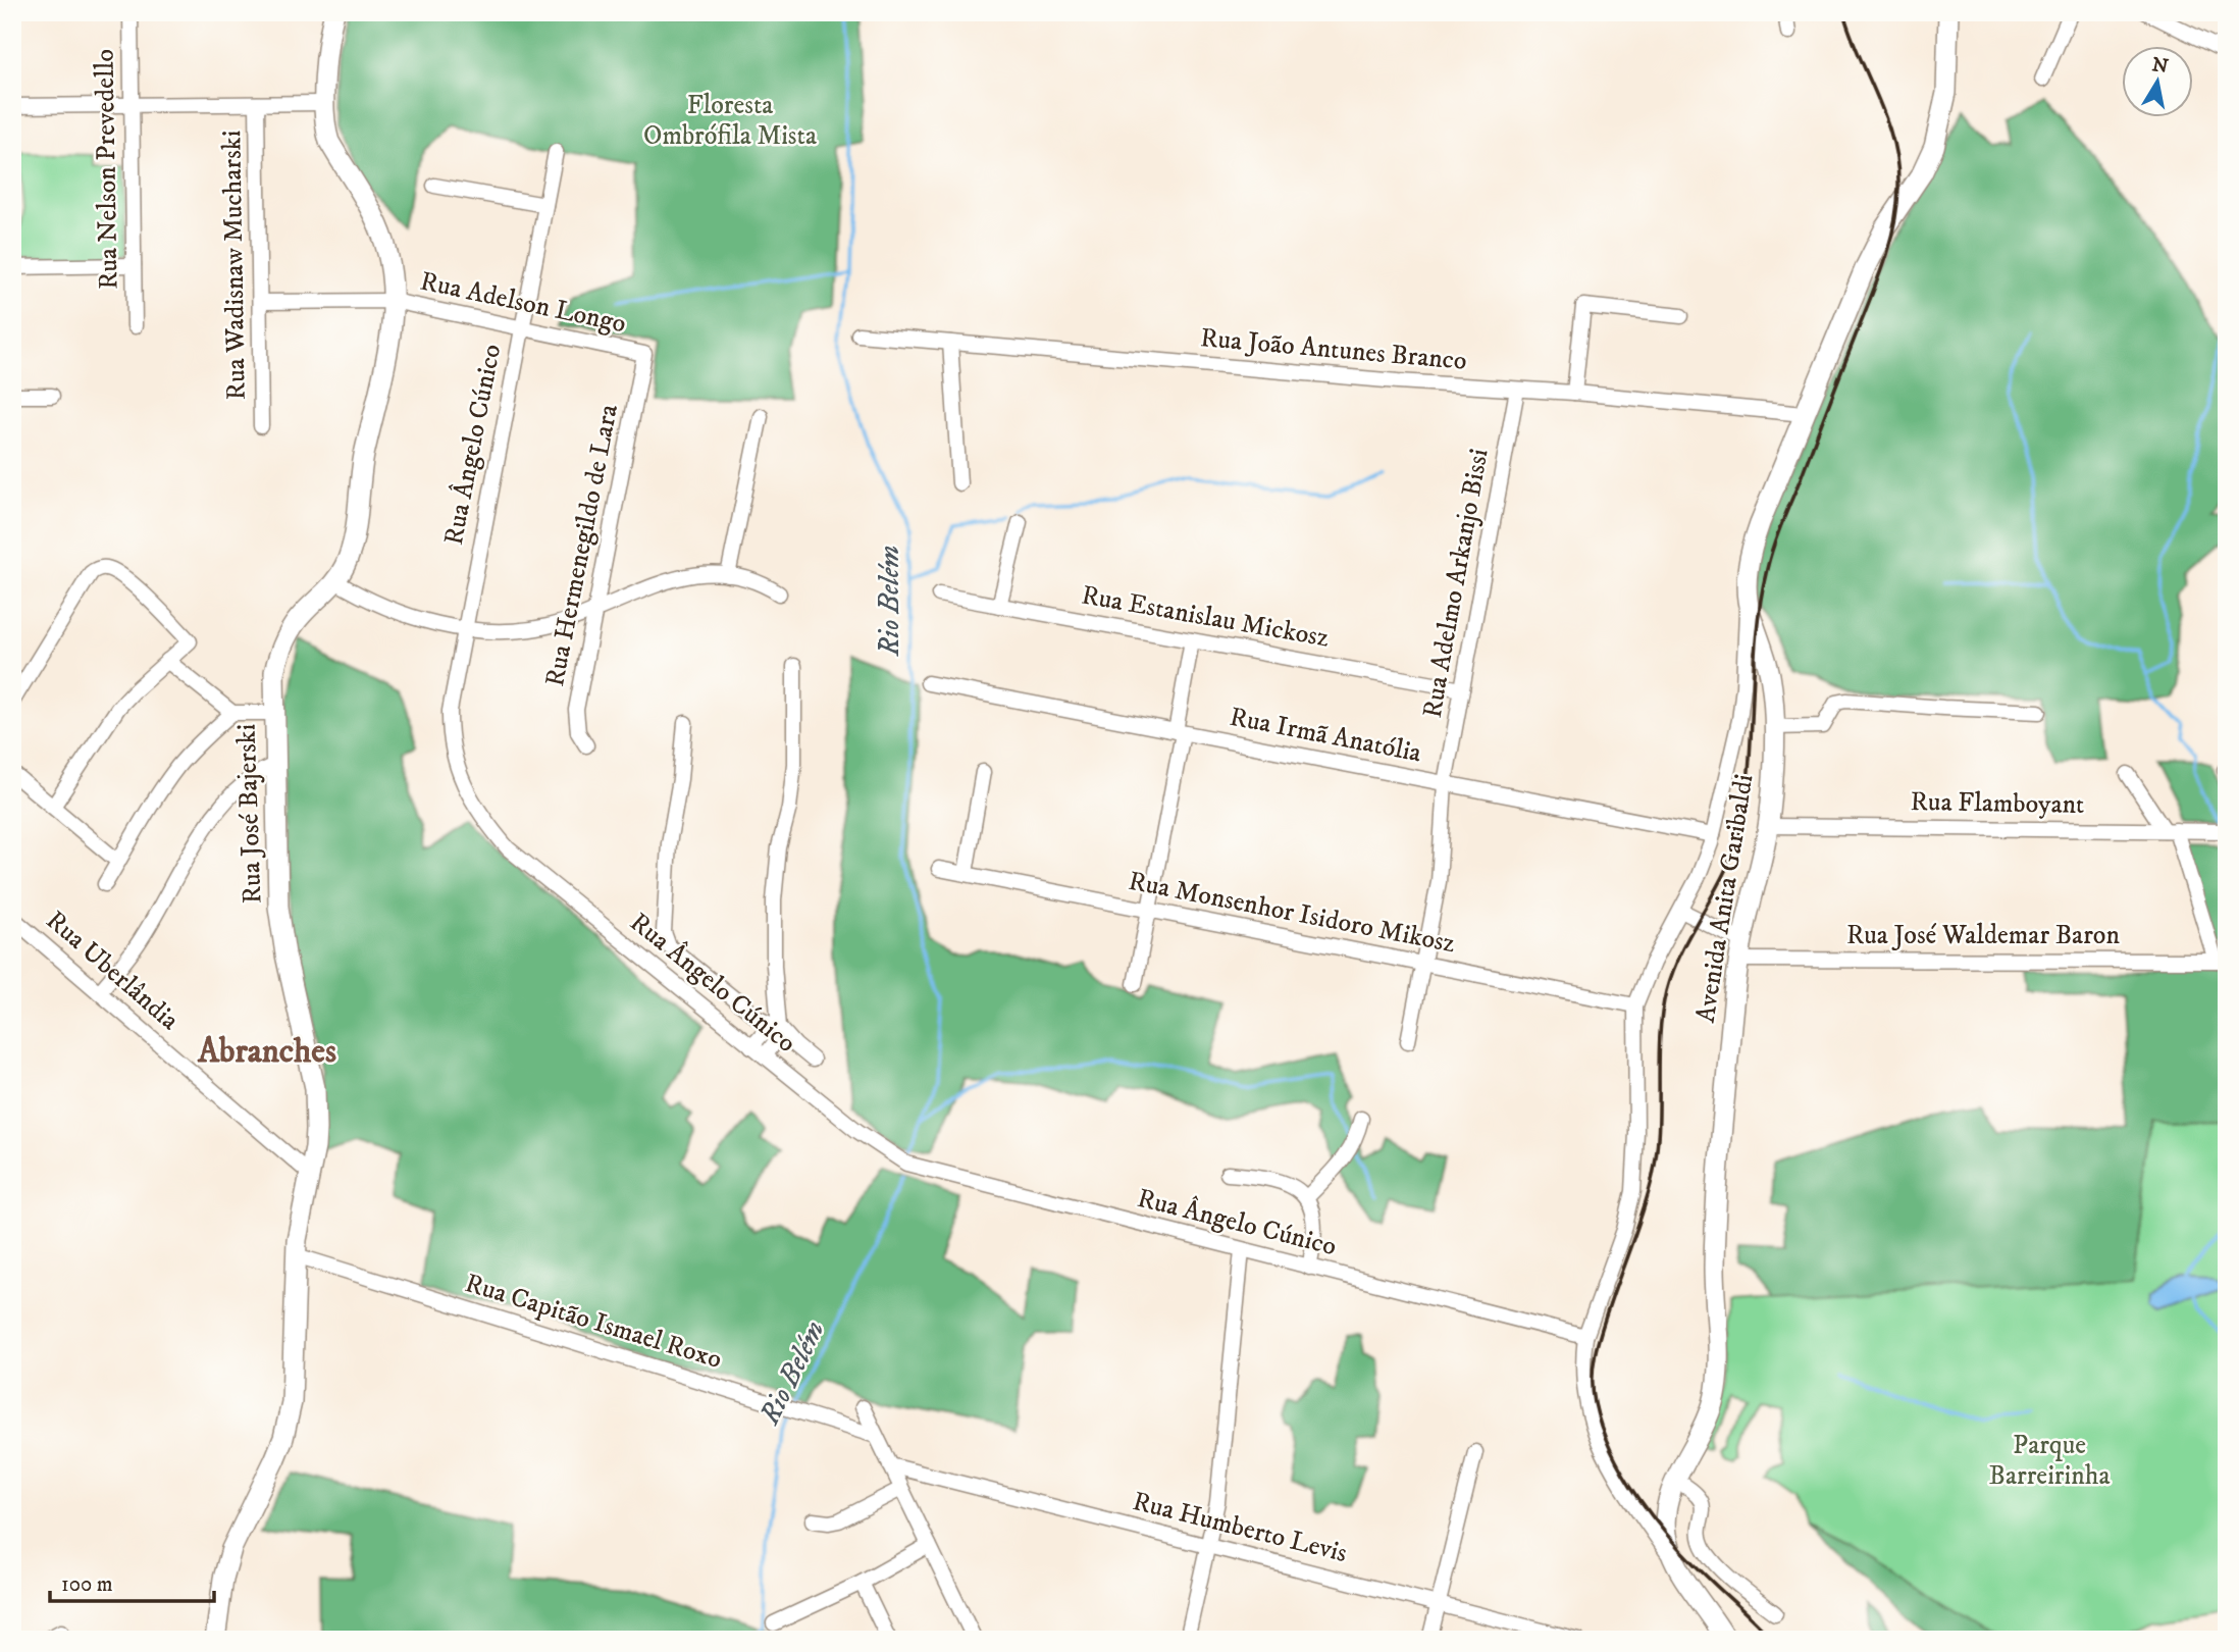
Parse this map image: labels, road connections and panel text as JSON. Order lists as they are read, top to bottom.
{
  "streets": {
    "main road": ["Rua José Bajerski", "Avenida Anita Garibaldi"],
    "street": [
      "Rua Nelson Prevedello",
      "Rua Wadisnaw Mucharski",
      "Rua Adelson Longo",
      "Rua João Antunes Branco",
      "Rua Ângelo Cúnico",
      "Rua Hermenegildo de Lara",
      "Rua Adelmo Arkanjo Bissi",
      "Rua Estanislau Mickosz",
      "Rua Irmã Anatólia",
      "Rua Flamboyant",
      "Rua Monsenhor Isidoro Mikosz",
      "Rua José Waldemar Baron",
      "Rua Uberlândia",
      "Rua Capitão Ismael Roxo",
      "Rua Humberto Levis"
    ]
  },
  "crossings": [
    ["Rua Wadisnaw Mucharski", "Rua Adelson Longo"],
    ["Rua Adelson Longo", "Rua Ângelo Cúnico"],
    ["Rua Adelson Longo", "Rua Hermenegildo de Lara"],
    ["Rua Adelson Longo", "Rua José Bajerski"],
    ["Rua João Antunes Branco", "Rua Adelmo Arkanjo Bissi"],
    ["Rua João Antunes Branco", "Avenida Anita Garibaldi"],
    ["Rua Adelmo Arkanjo Bissi", "Rua Estanislau Mickosz"],
    ["Rua Adelmo Arkanjo Bissi", "Rua Irmã Anatólia"],
    ["Rua Adelmo Arkanjo Bissi", "Rua Monsenhor Isidoro Mikosz"],
    ["Rua Flamboyant", "Avenida Anita Garibaldi"],
    ["Rua José Bajerski", "Rua Uberlândia"],
    ["Rua José Bajerski", "Rua Capitão Ismael Roxo"],
    ["Avenida Anita Garibaldi", "Rua José Waldemar Baron"]
  ],
  "districts": ["Abranches"],
  "water": ["Rio Belém"],
  "parks": ["Floresta Ombrófila Mista", "Parque Barreirinha"],
  "scale_bar": "100 m",
  "north": "top"
}
